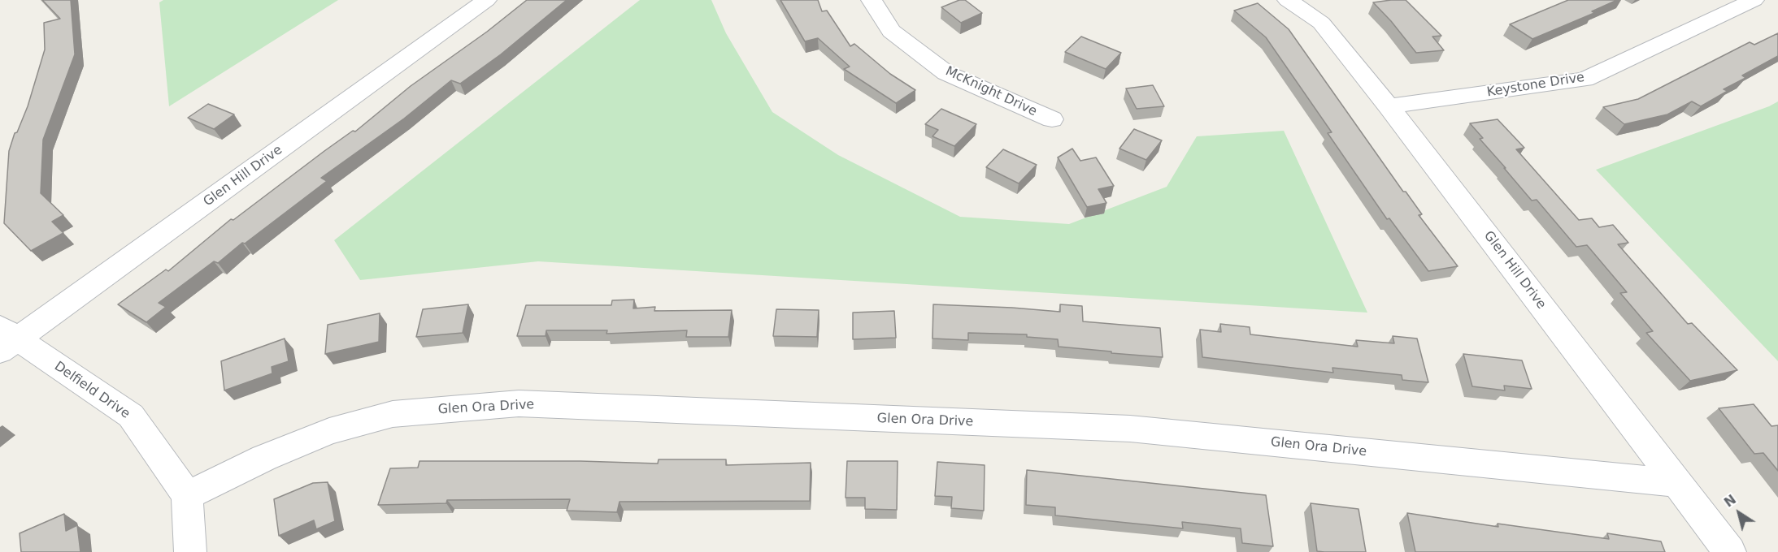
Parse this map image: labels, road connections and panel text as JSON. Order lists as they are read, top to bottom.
{
  "streets": {
    "street": [
      "Keystone Drive",
      "McKnight Drive",
      "Glen Hill Drive",
      "Delfield Drive",
      "Glen Ora Drive"
    ]
  },
  "crossings": [
    ["Keystone Drive", "Glen Hill Drive"],
    ["Glen Hill Drive", "Delfield Drive"],
    ["Glen Hill Drive", "Glen Ora Drive"],
    ["Delfield Drive", "Glen Ora Drive"]
  ],
  "north": "top left"
}
